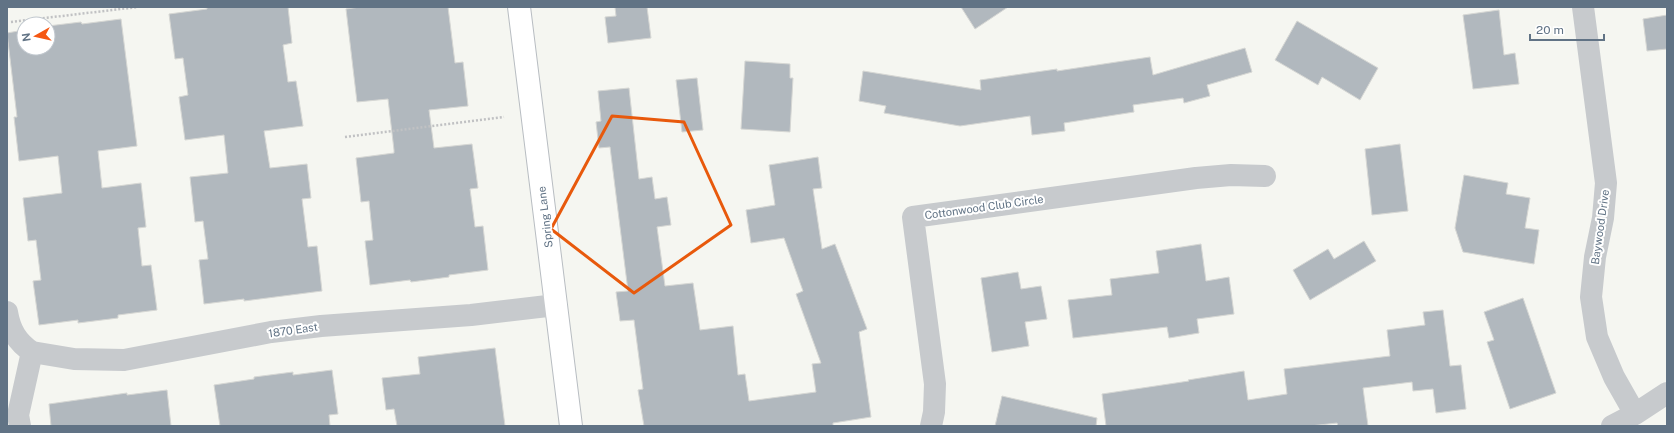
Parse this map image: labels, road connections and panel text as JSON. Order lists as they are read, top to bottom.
{
  "streets": {
    "street": [
      "Cottonwood Club Circle",
      "Spring Lane",
      "Baywood Drive",
      "1870 East"
    ]
  },
  "crossings": [
    ["Spring Lane", "1870 East"]
  ],
  "scale_bar": "20 m",
  "north": "left"
}
